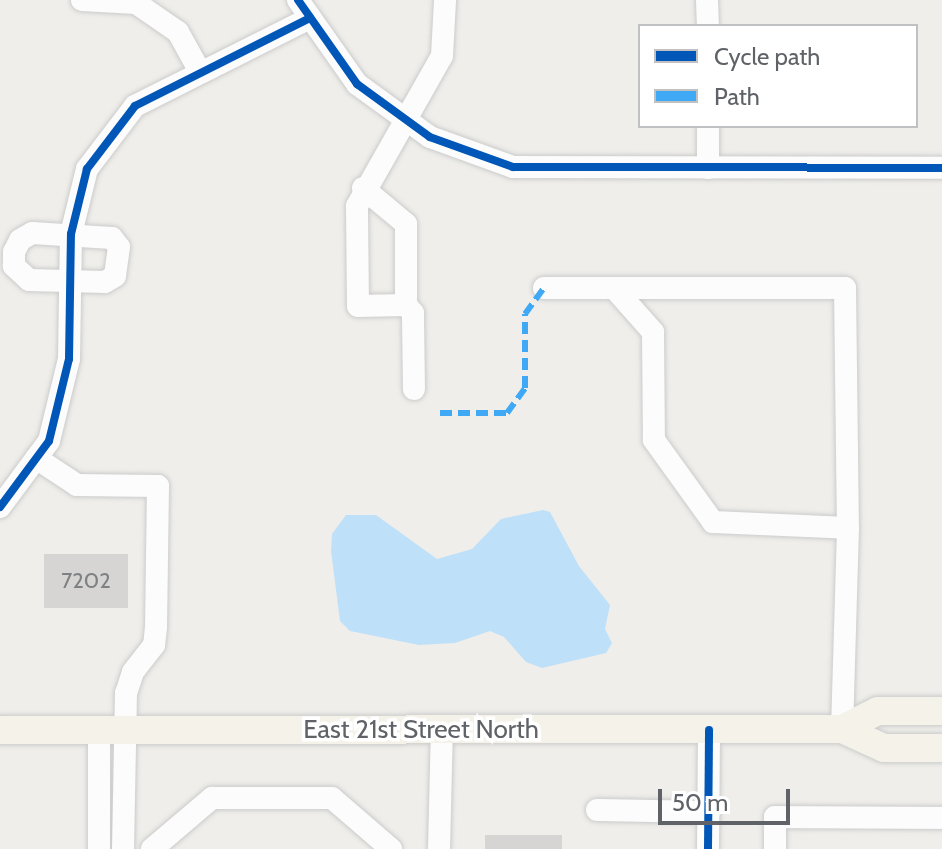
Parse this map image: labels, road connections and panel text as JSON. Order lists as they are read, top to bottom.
{
  "streets": {
    "main road": ["East 21st Street North"]
  },
  "house_numbers": ["7202"],
  "legend": ["Cycle path", "Path"],
  "scale_bar": "50 m"
}
